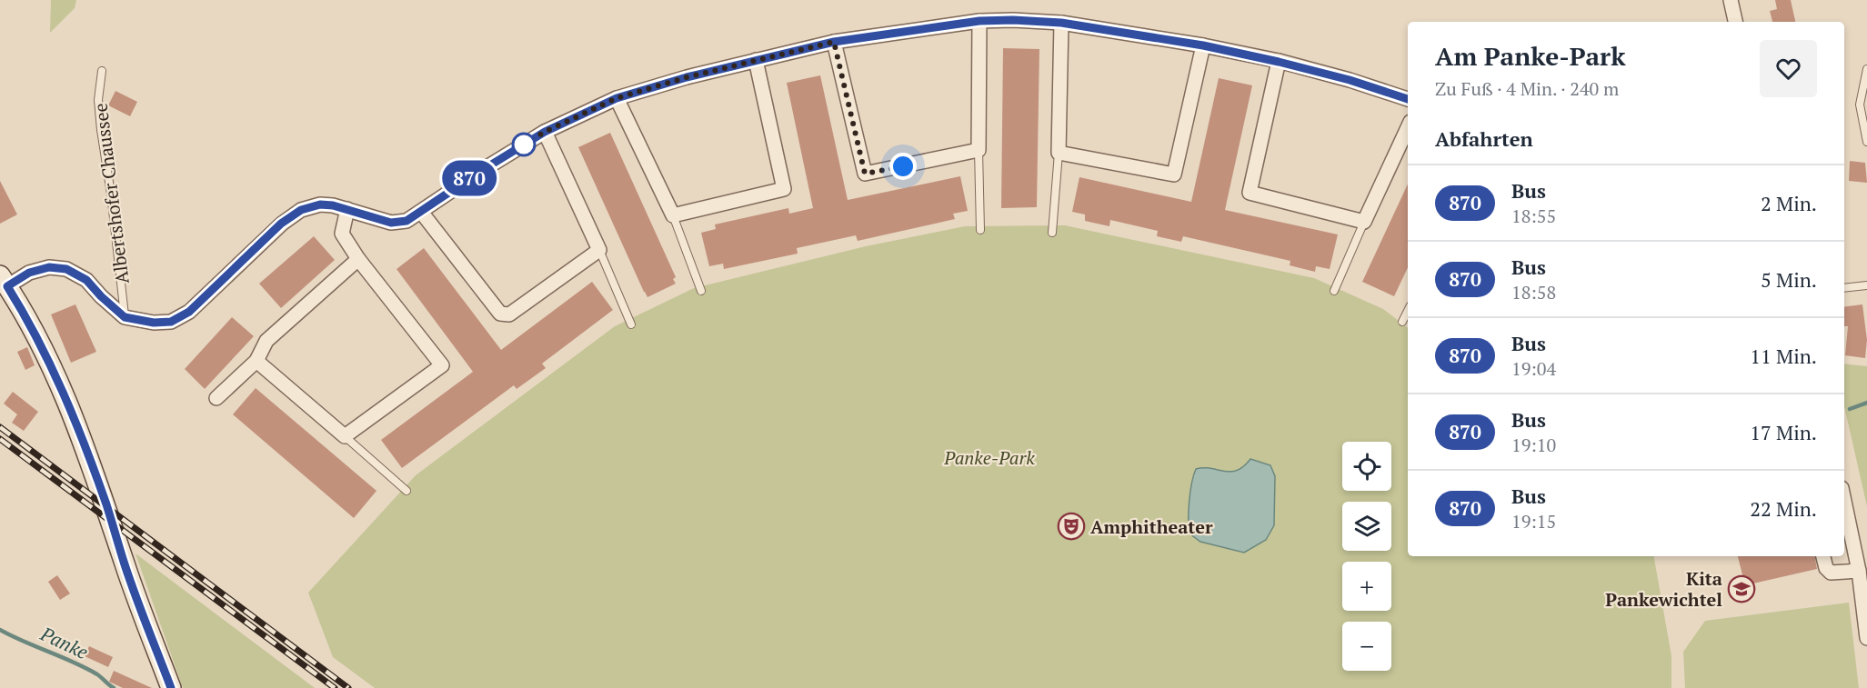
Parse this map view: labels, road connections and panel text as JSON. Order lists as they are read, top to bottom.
{
  "streets": {
    "lane": ["Albertshofer Chaussee"]
  },
  "water": ["Panke"],
  "parks": ["Panke-Park"],
  "places": {
    "theatre": ["Amphitheater"],
    "school or university": ["Kita Pankewichtel"]
  },
  "lines": ["bus line 870"],
  "page": {
    "on_map": "870",
    "heading": [
      ["Am Panke-Park", "Zu Fuß · 4 Min. · 240 m"],
      "Abfahrten"
    ],
    "list": [
      {
        "mark": "870",
        "name": "Bus",
        "note": "18:55",
        "value": "2 Min."
      },
      {
        "mark": "870",
        "name": "Bus",
        "note": "18:58",
        "value": "5 Min."
      },
      {
        "mark": "870",
        "name": "Bus",
        "note": "19:04",
        "value": "11 Min."
      },
      {
        "mark": "870",
        "name": "Bus",
        "note": "19:10",
        "value": "17 Min."
      },
      {
        "mark": "870",
        "name": "Bus",
        "note": "19:15",
        "value": "22 Min."
      }
    ],
    "map_buttons": ["+", "−"]
  }
}
